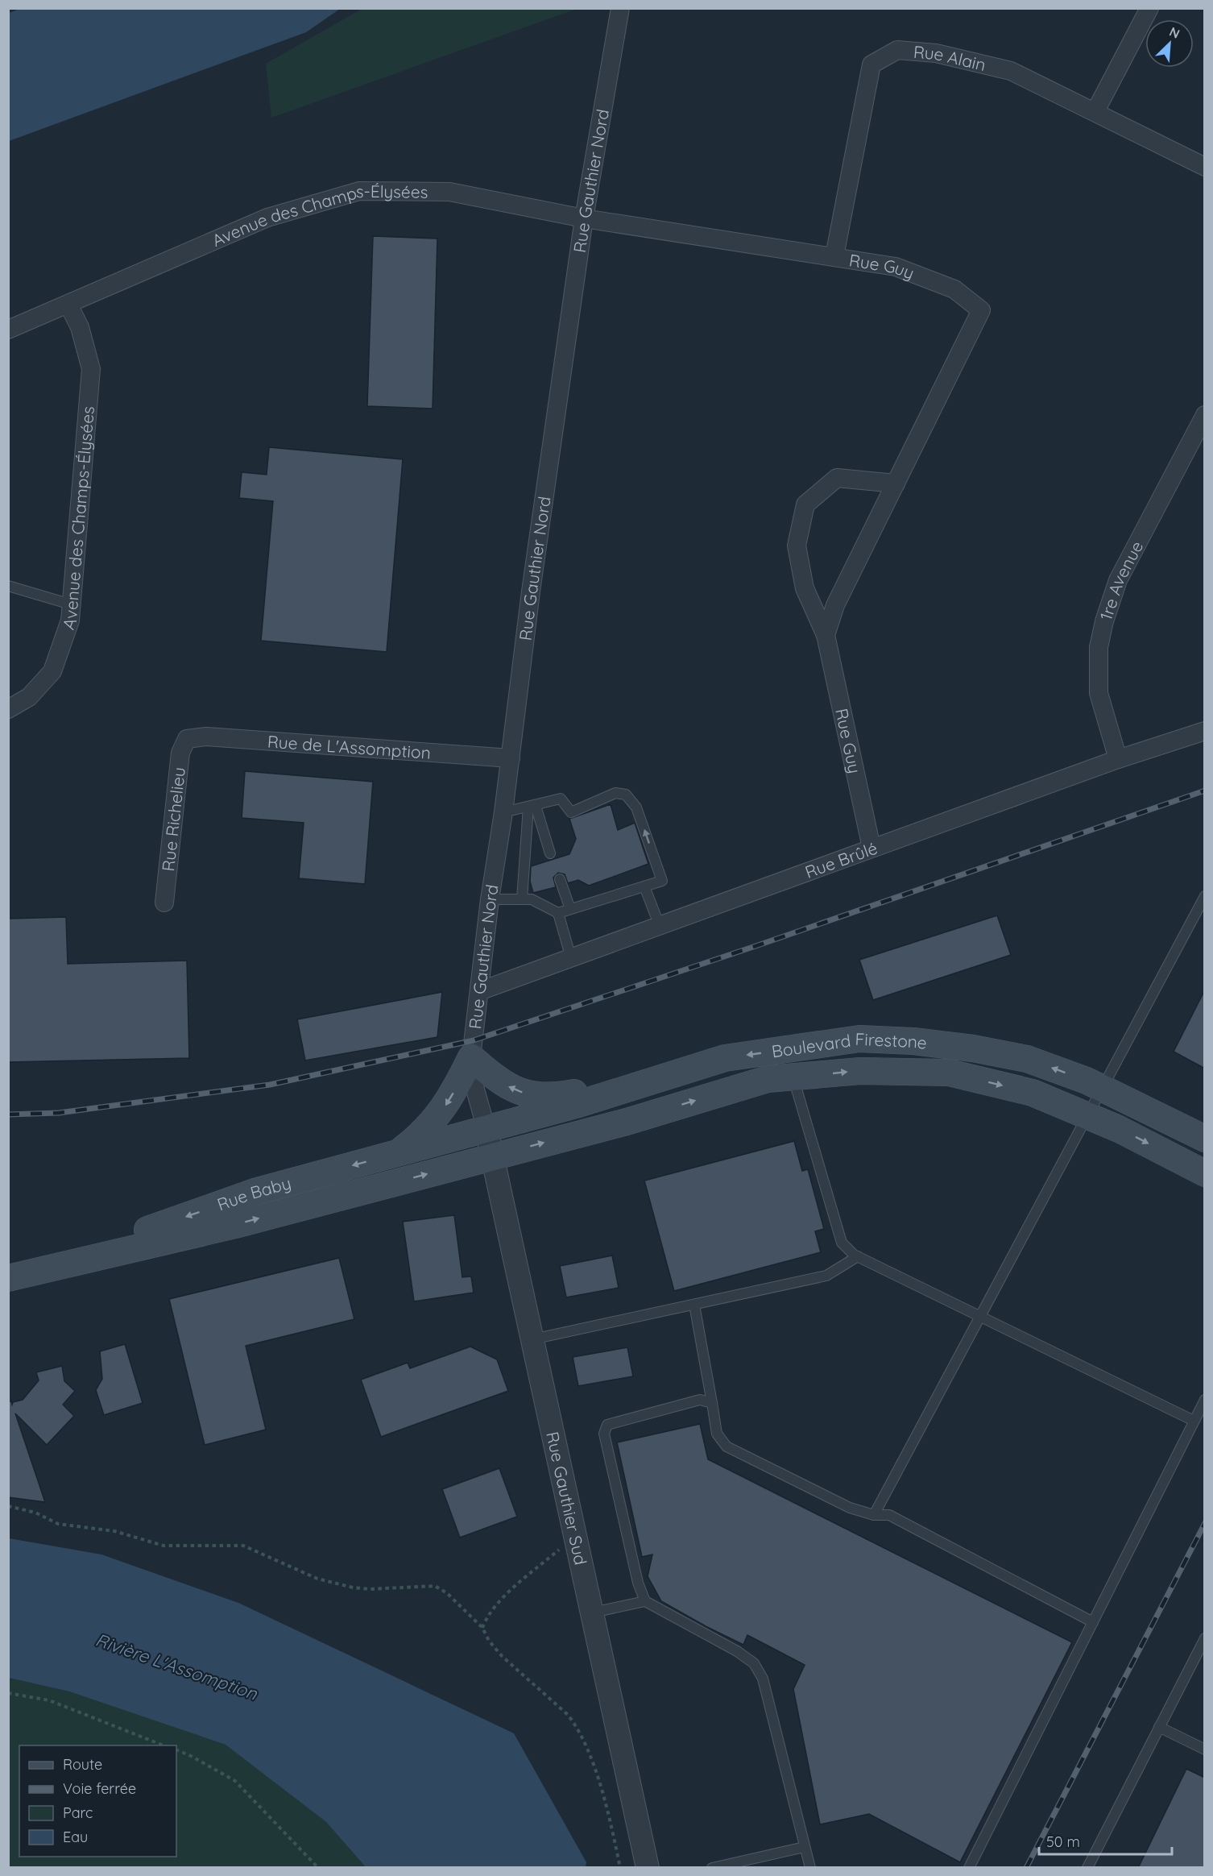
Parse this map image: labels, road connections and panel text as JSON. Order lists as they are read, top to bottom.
{
  "streets": {
    "main road": ["Boulevard Firestone", "Rue Baby"],
    "street": [
      "Rue Alain",
      "Rue Gauthier Nord",
      "Avenue des Champs-Élysées",
      "Rue Guy",
      "1re Avenue",
      "Rue de L'Assomption",
      "Rue Richelieu",
      "Rue Brûlé",
      "Rue Gauthier Sud"
    ]
  },
  "crossings": [
    ["Rue Alain", "Rue Guy"],
    ["Rue Gauthier Nord", "Avenue des Champs-Élysées"],
    ["Rue Gauthier Nord", "Rue Guy"],
    ["Rue Gauthier Nord", "Rue de L'Assomption"],
    ["Rue Gauthier Nord", "Rue Brûlé"],
    ["Rue Gauthier Nord", "Boulevard Firestone"],
    ["Rue Gauthier Nord", "Rue Baby"],
    ["Rue Gauthier Nord", "Rue Gauthier Sud"],
    ["Avenue des Champs-Élysées", "Rue Guy"],
    ["Rue Guy", "Rue Brûlé"],
    ["1re Avenue", "Rue Brûlé"],
    ["Rue de L'Assomption", "Rue Richelieu"],
    ["Boulevard Firestone", "Rue Baby"],
    ["Boulevard Firestone", "Rue Gauthier Sud"],
    ["Rue Baby", "Rue Gauthier Sud"]
  ],
  "water": ["Rivière L'Assomption"],
  "legend": [
    "Route",
    "Voie ferrée",
    "Parc",
    "Eau"
  ],
  "scale_bar": "50 m",
  "north": "top right"
}
